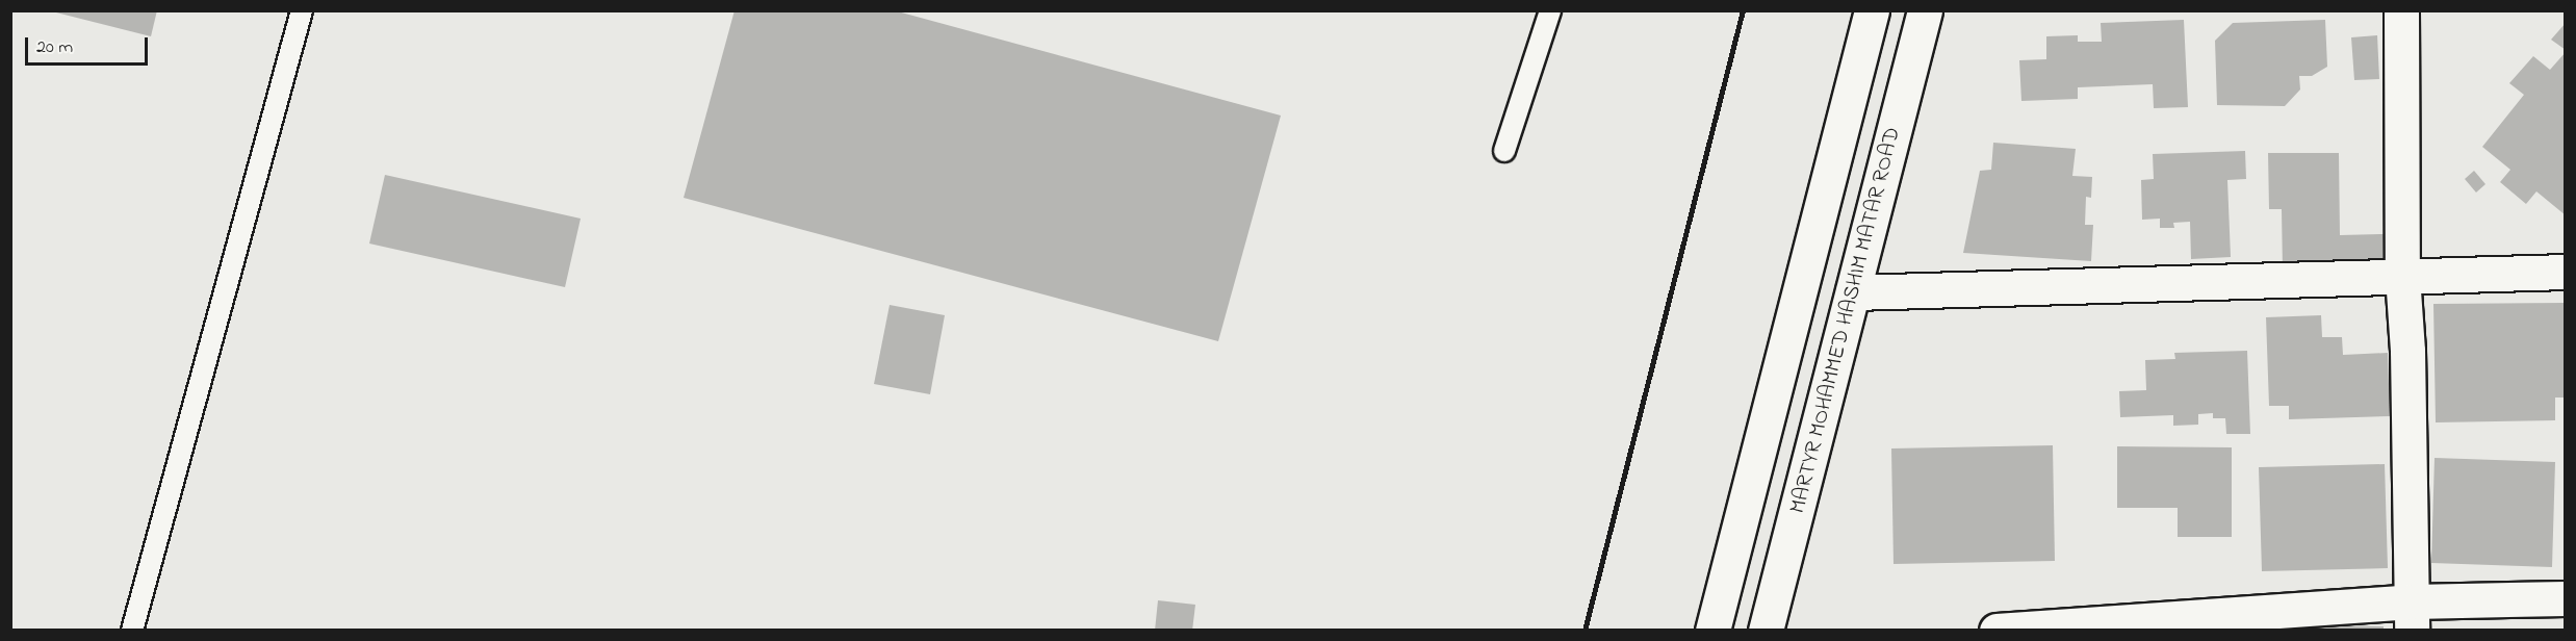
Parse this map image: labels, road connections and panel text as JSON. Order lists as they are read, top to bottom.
{
  "streets": {
    "street": ["MARTYR MOHAMMED HASHIM MATAR ROAD"]
  },
  "scale_bar": "20 m"
}
